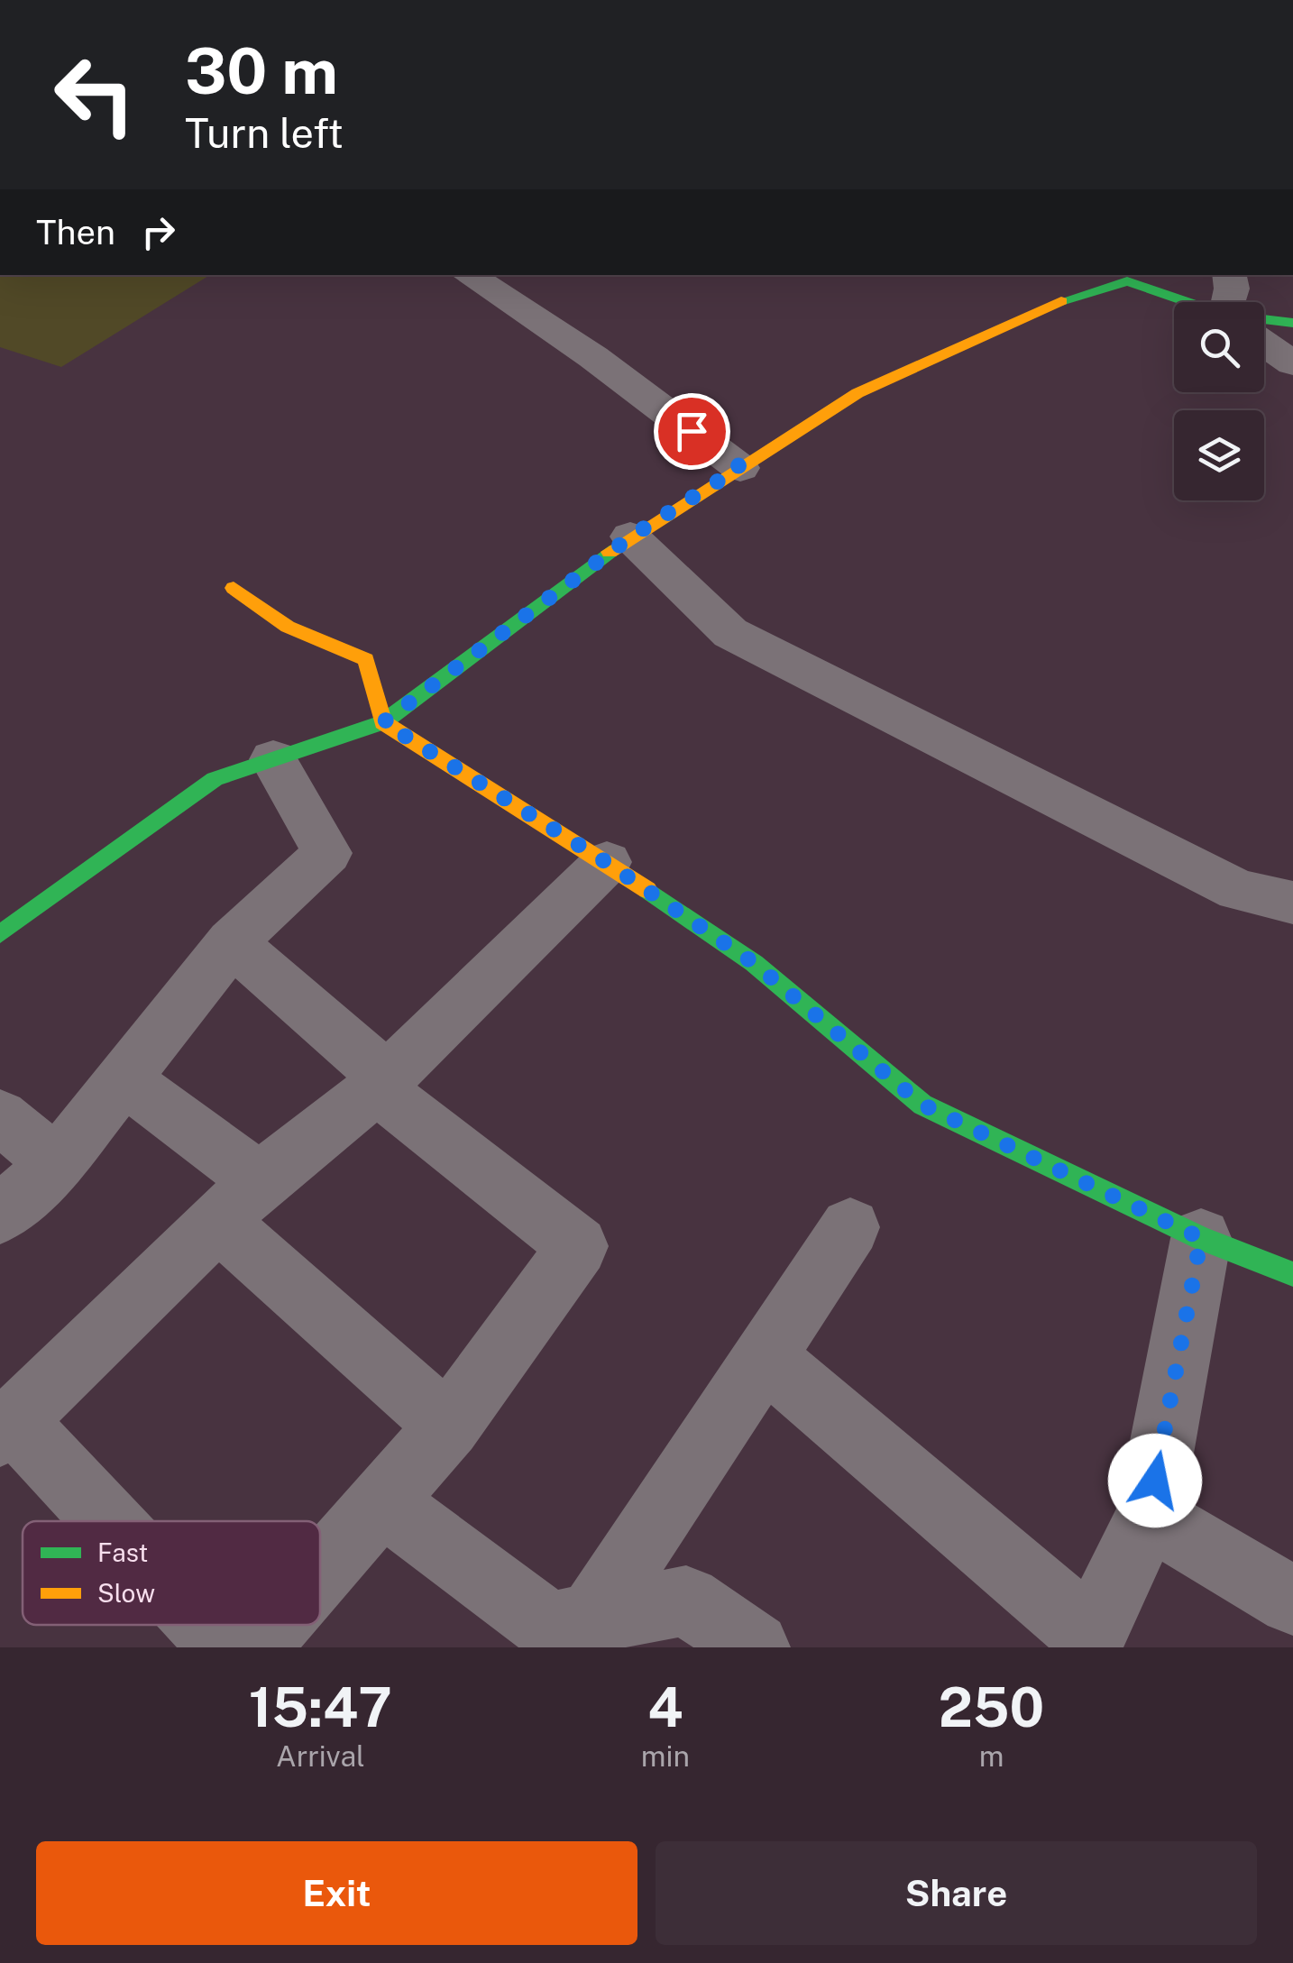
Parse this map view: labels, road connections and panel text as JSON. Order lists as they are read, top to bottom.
{
  "legend": ["Fast", "Slow"],
  "page": {
    "turn": ["30 m", "Turn left"],
    "then": "Then",
    "eta": [
      "15:47",
      "Arrival",
      "4",
      "min",
      "250",
      "m"
    ],
    "buttons": ["Exit", "Share"]
  }
}
